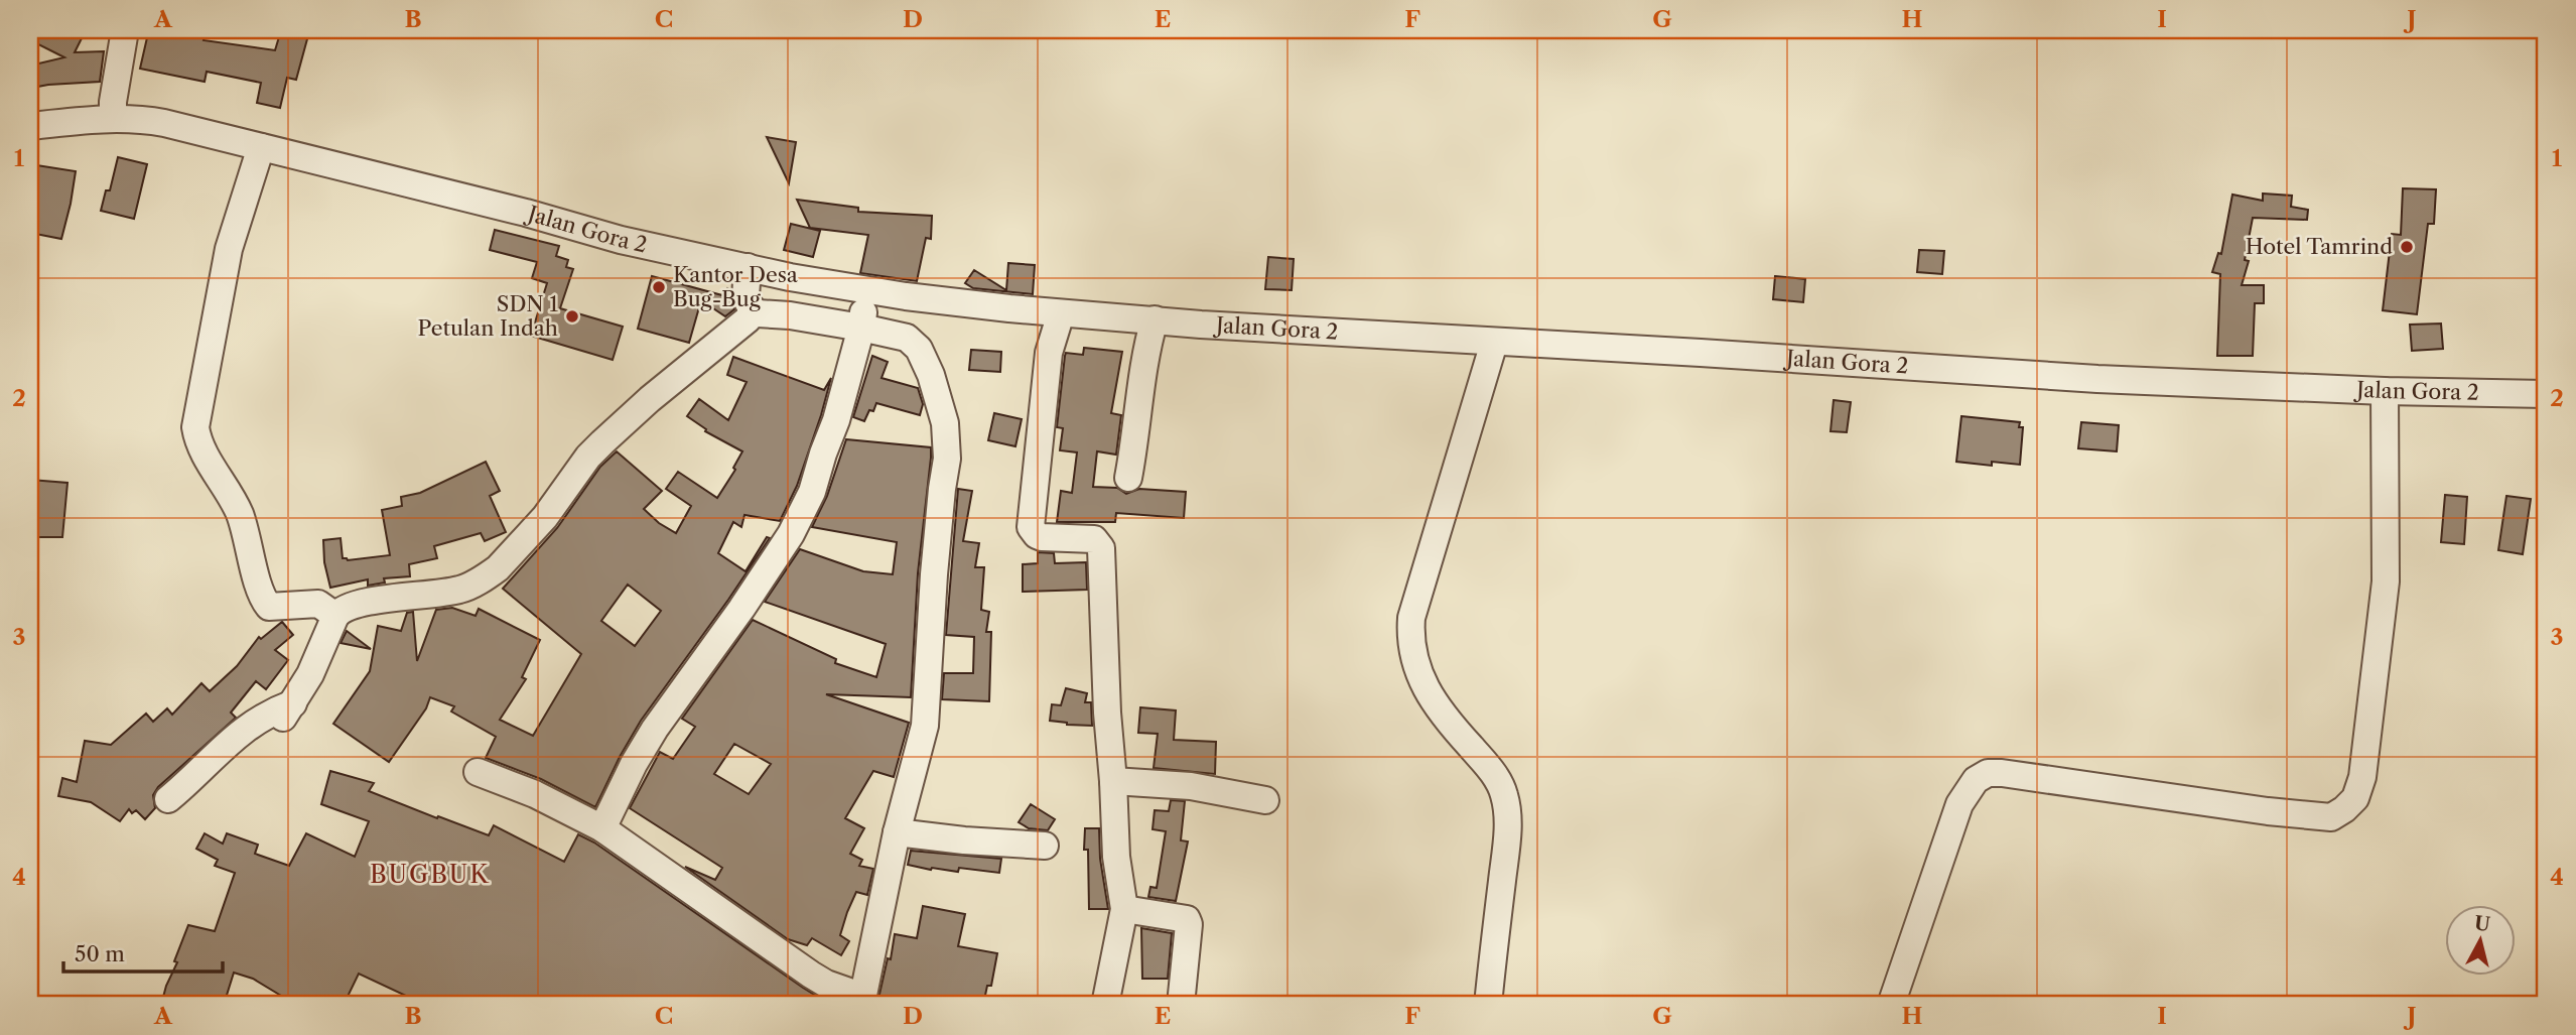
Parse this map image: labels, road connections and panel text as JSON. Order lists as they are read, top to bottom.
{
  "streets": {
    "street": ["Jalan Gora 2"]
  },
  "districts": ["BUGBUK"],
  "places": ["Hotel Tamrind", "Kantor Desa Bug-Bug", "SDN 1 Petulan Indah"],
  "scale_bar": "50 m",
  "north": "top",
  "grid": {
    "columns": [
      "A",
      "B",
      "C",
      "D",
      "E",
      "F",
      "G",
      "H",
      "I",
      "J"
    ],
    "rows": [
      "1",
      "2",
      "3",
      "4"
    ]
  }
}
